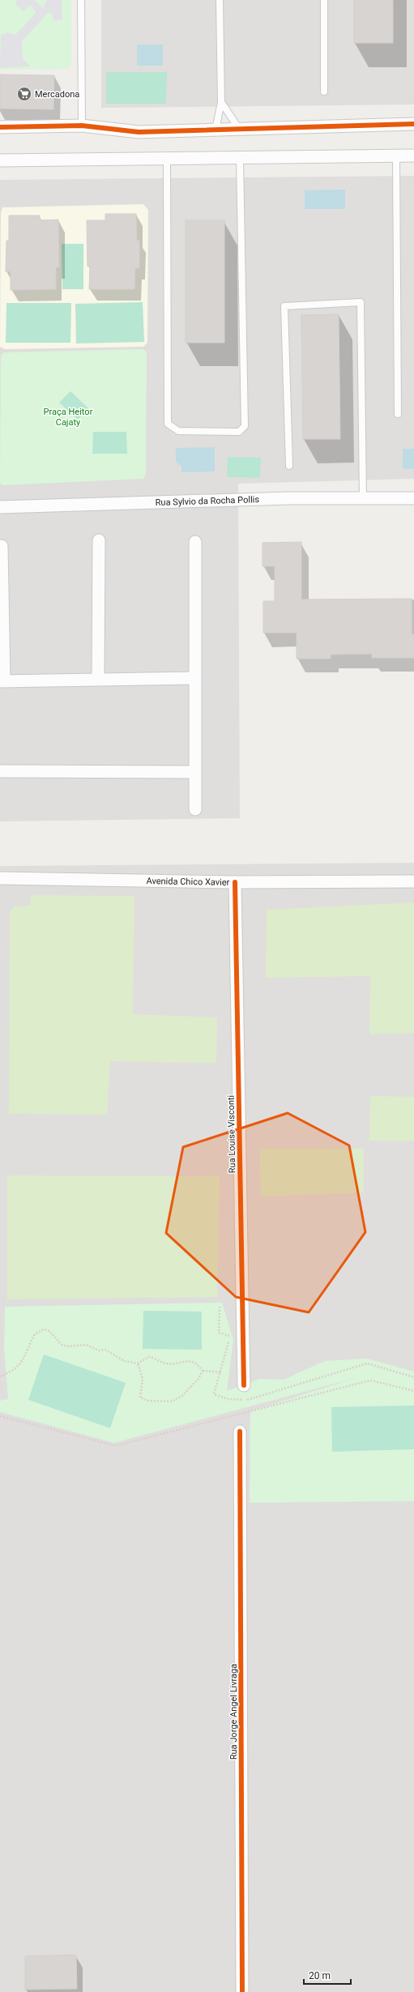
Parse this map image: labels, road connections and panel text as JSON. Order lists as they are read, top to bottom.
{
  "streets": {
    "street": [
      "Rua Sylvio da Rocha Pollis",
      "Avenida Chico Xavier",
      "Rua Louise Visconti",
      "Rua Jorge Angel Livraga"
    ]
  },
  "crossings": [
    ["Avenida Chico Xavier", "Rua Louise Visconti"]
  ],
  "parks": ["Praça Heitor Cajaty"],
  "places": {
    "supermarket": ["Mercadona"]
  },
  "scale_bar": "20 m"
}
